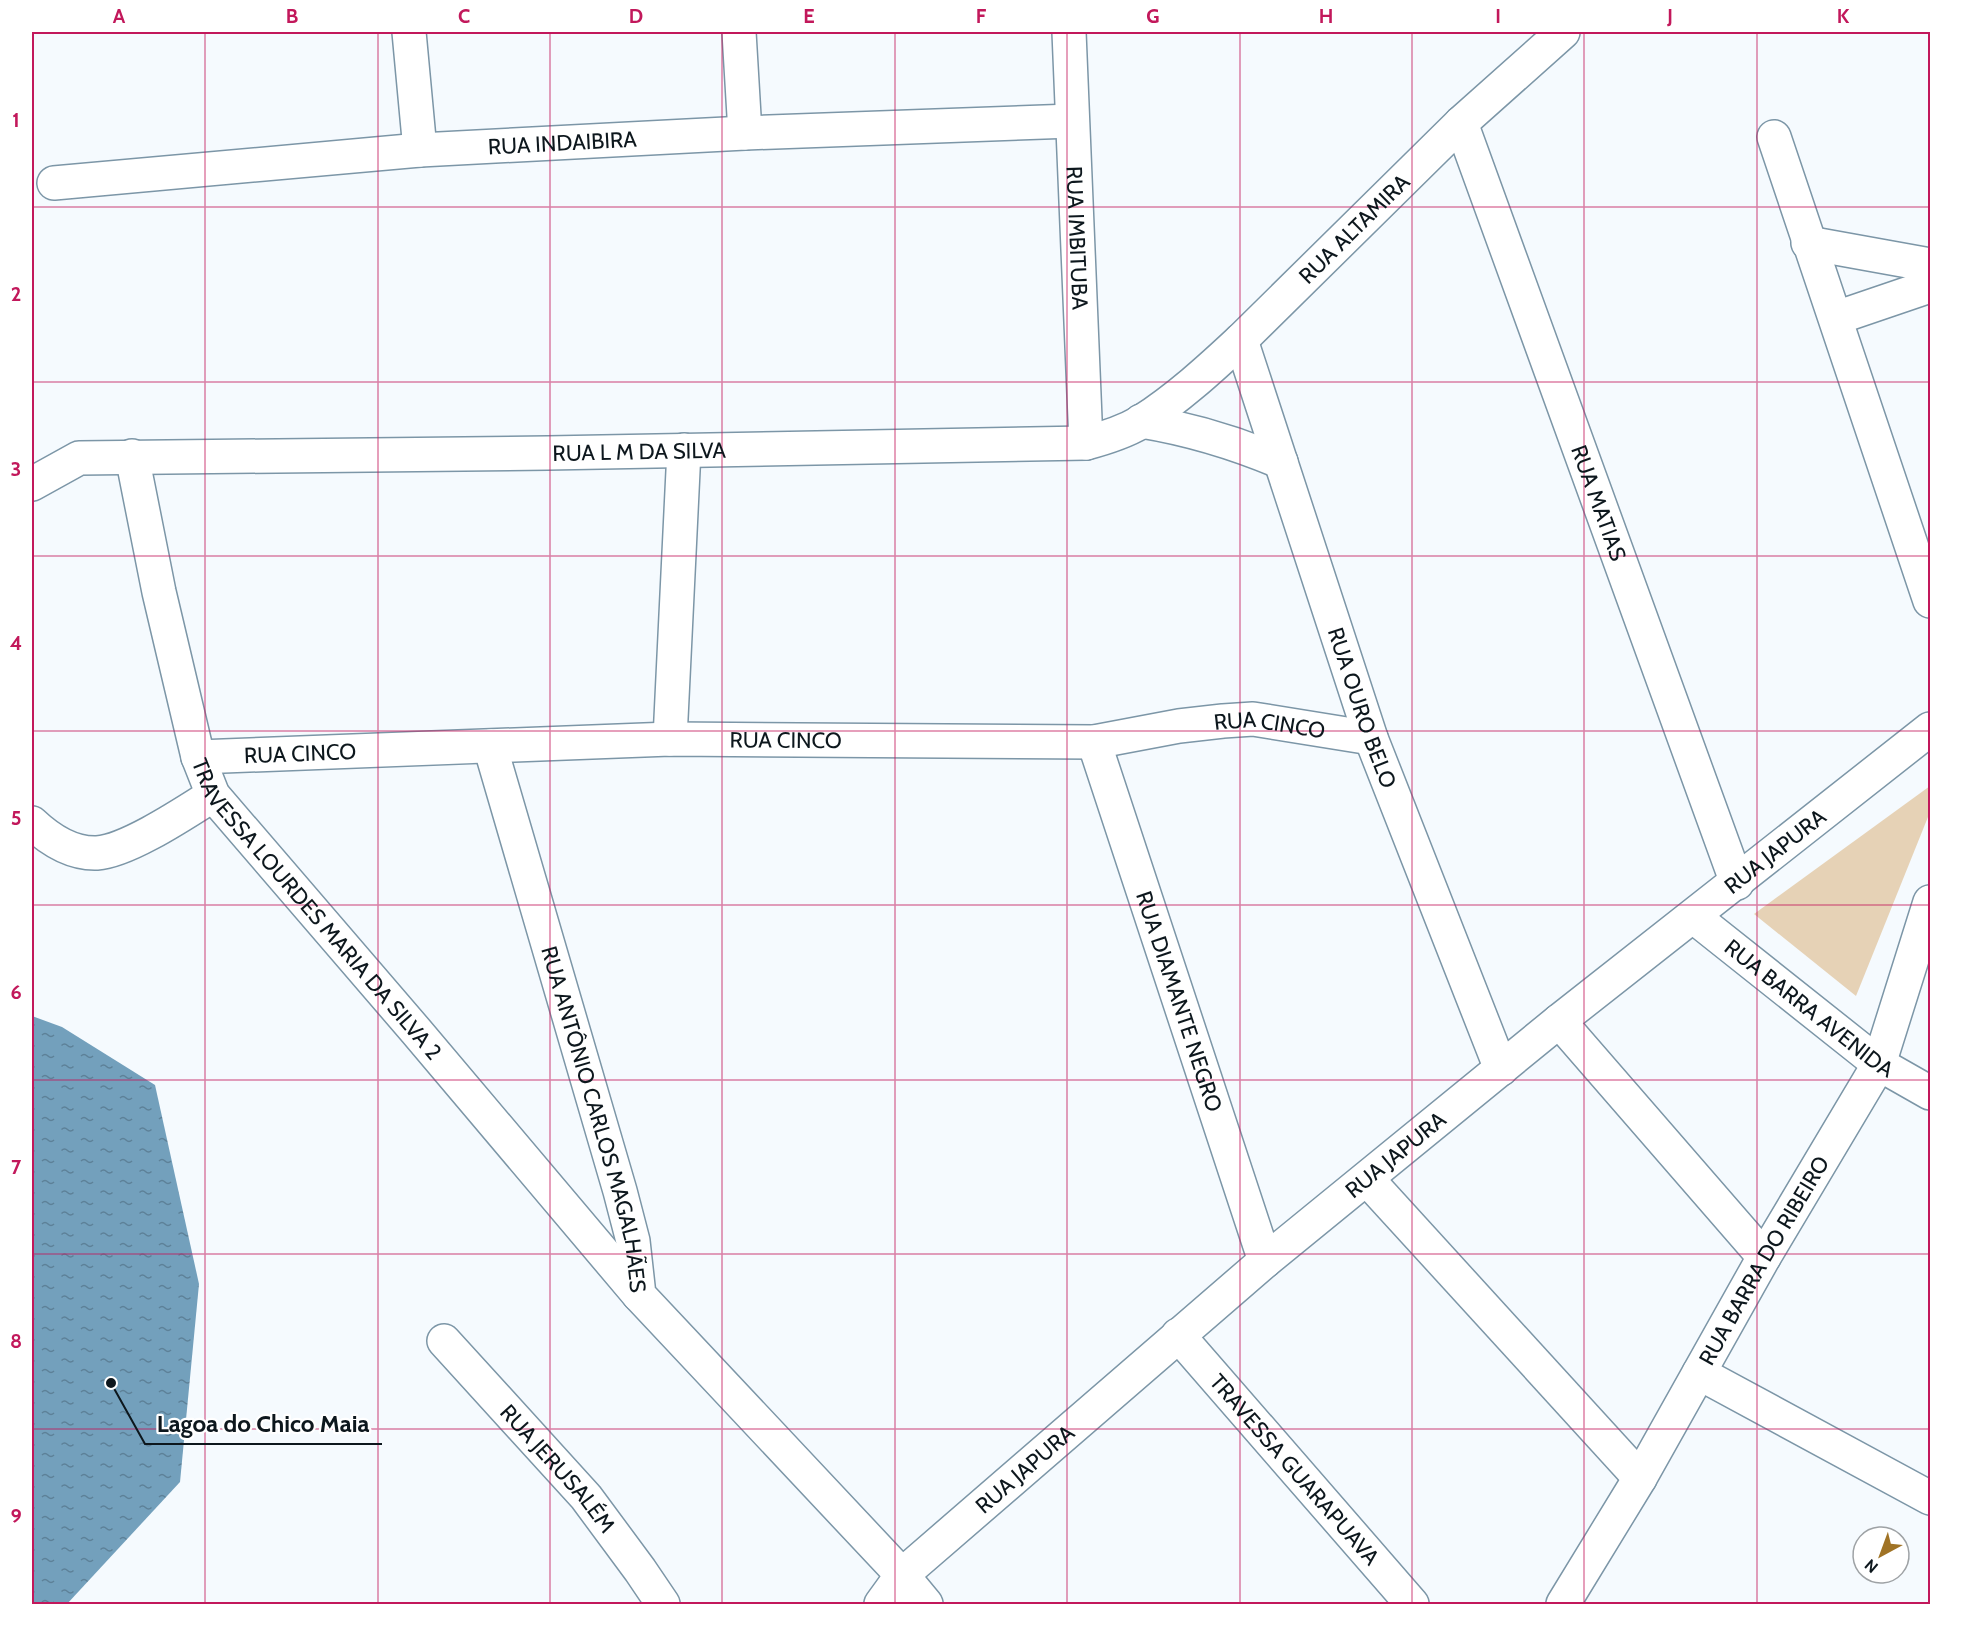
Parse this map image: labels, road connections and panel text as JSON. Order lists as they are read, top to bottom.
{
  "streets": {
    "street": [
      "RUA INDAIBIRA",
      "RUA ALTAMIRA",
      "RUA IMBITUBA",
      "RUA L M DA SILVA",
      "RUA MATIAS",
      "RUA OURO BELO",
      "RUA CINCO",
      "RUA JAPURA",
      "TRAVESSA LOURDES MARIA DA SILVA 2",
      "RUA DIAMANTE NEGRO",
      "RUA BARRA AVENIDA",
      "RUA ANTÔNIO CARLOS MAGALHÃES",
      "RUA BARRA DO RIBEIRO",
      "RUA JERUSALÉM",
      "TRAVESSA GUARAPUAVA"
    ]
  },
  "crossings": [
    ["RUA INDAIBIRA", "RUA IMBITUBA"],
    ["RUA ALTAMIRA", "RUA L M DA SILVA"],
    ["RUA ALTAMIRA", "RUA MATIAS"],
    ["RUA ALTAMIRA", "RUA OURO BELO"],
    ["RUA IMBITUBA", "RUA L M DA SILVA"],
    ["RUA L M DA SILVA", "TRAVESSA LOURDES MARIA DA SILVA 2"],
    ["RUA MATIAS", "RUA JAPURA"],
    ["RUA OURO BELO", "RUA CINCO"],
    ["RUA OURO BELO", "RUA JAPURA"],
    ["RUA CINCO", "TRAVESSA LOURDES MARIA DA SILVA 2"],
    ["RUA CINCO", "RUA DIAMANTE NEGRO"],
    ["RUA CINCO", "RUA ANTÔNIO CARLOS MAGALHÃES"],
    ["RUA JAPURA", "RUA DIAMANTE NEGRO"],
    ["RUA JAPURA", "RUA BARRA AVENIDA"],
    ["RUA JAPURA", "RUA ANTÔNIO CARLOS MAGALHÃES"],
    ["RUA JAPURA", "TRAVESSA GUARAPUAVA"],
    ["TRAVESSA LOURDES MARIA DA SILVA 2", "RUA ANTÔNIO CARLOS MAGALHÃES"],
    ["RUA BARRA AVENIDA", "RUA BARRA DO RIBEIRO"]
  ],
  "places": ["Lagoa do Chico Maia"],
  "north": "bottom left",
  "grid": {
    "columns": [
      "A",
      "B",
      "C",
      "D",
      "E",
      "F",
      "G",
      "H",
      "I",
      "J",
      "K"
    ],
    "rows": [
      "1",
      "2",
      "3",
      "4",
      "5",
      "6",
      "7",
      "8",
      "9"
    ]
  }
}
